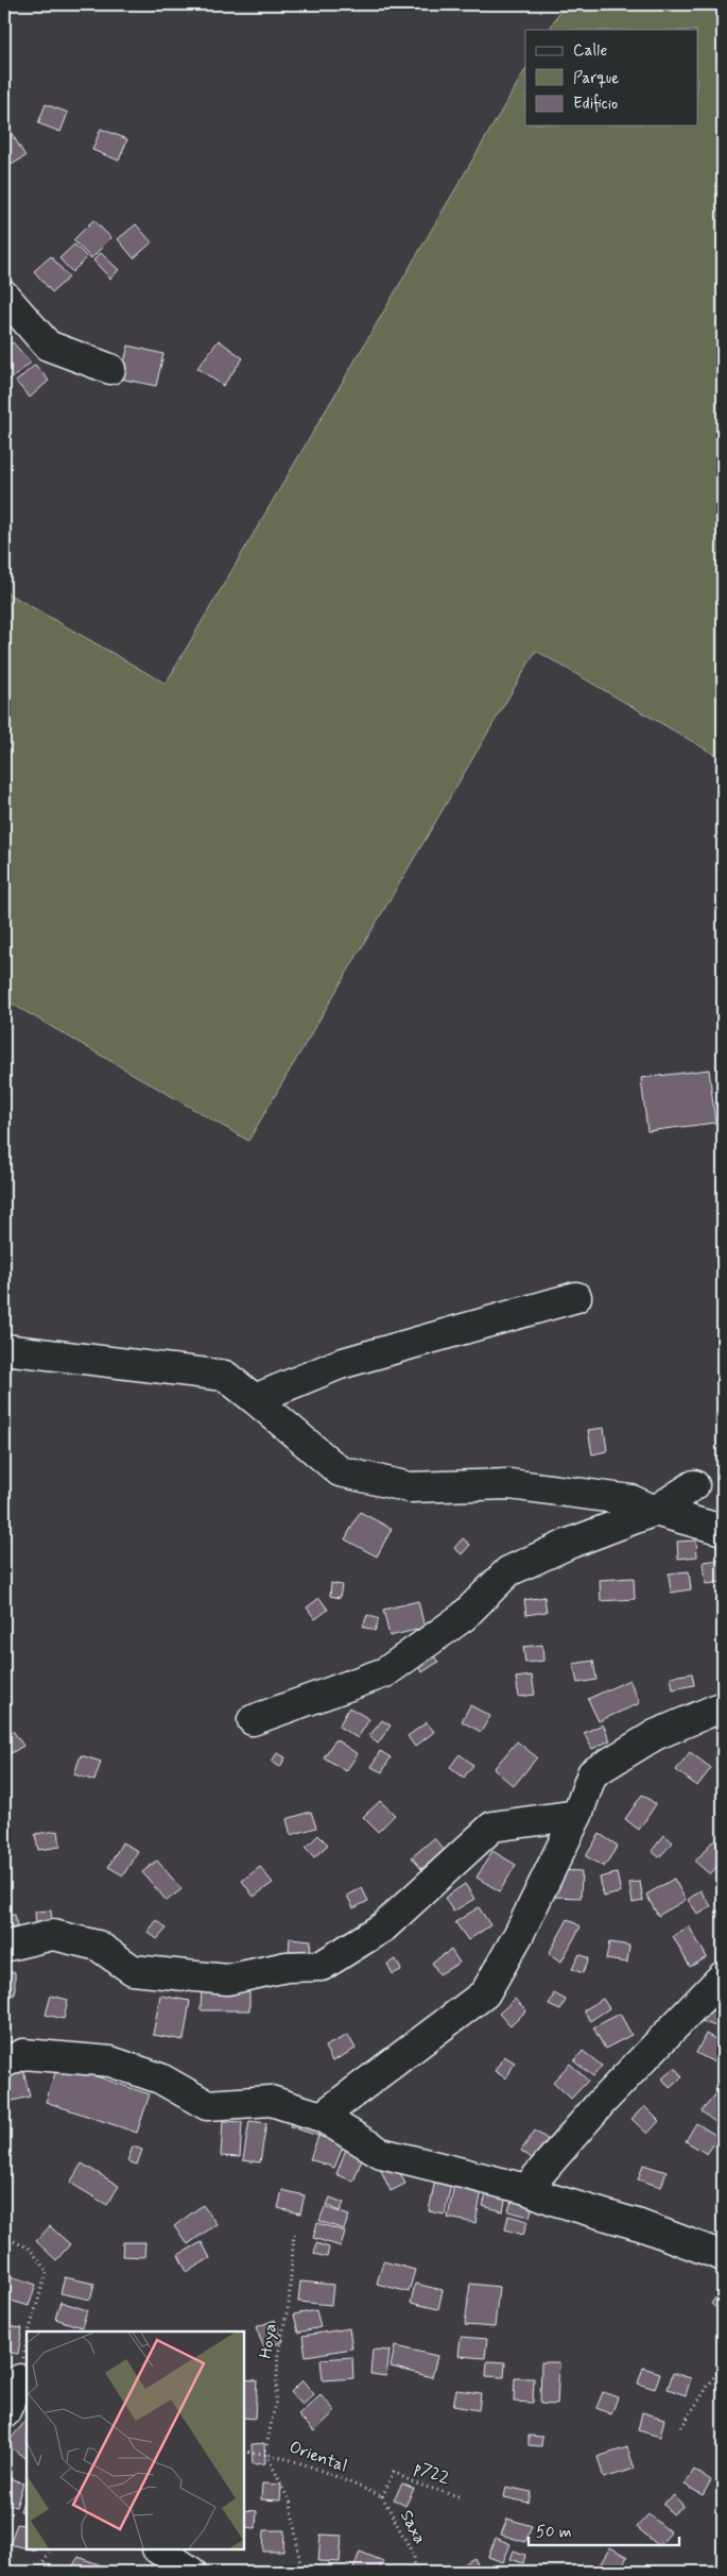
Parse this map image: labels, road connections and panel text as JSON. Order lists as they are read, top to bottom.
{
  "streets": {
    "path": [
      "Hoya",
      "Oriental",
      "p722",
      "Saxa"
    ]
  },
  "crossings": [
    ["Hoya", "Oriental"],
    ["Oriental", "p722"],
    ["Oriental", "Saxa"],
    ["p722", "Saxa"]
  ],
  "legend": ["Calle", "Parque", "Edificio"],
  "scale_bar": "50 m"
}
